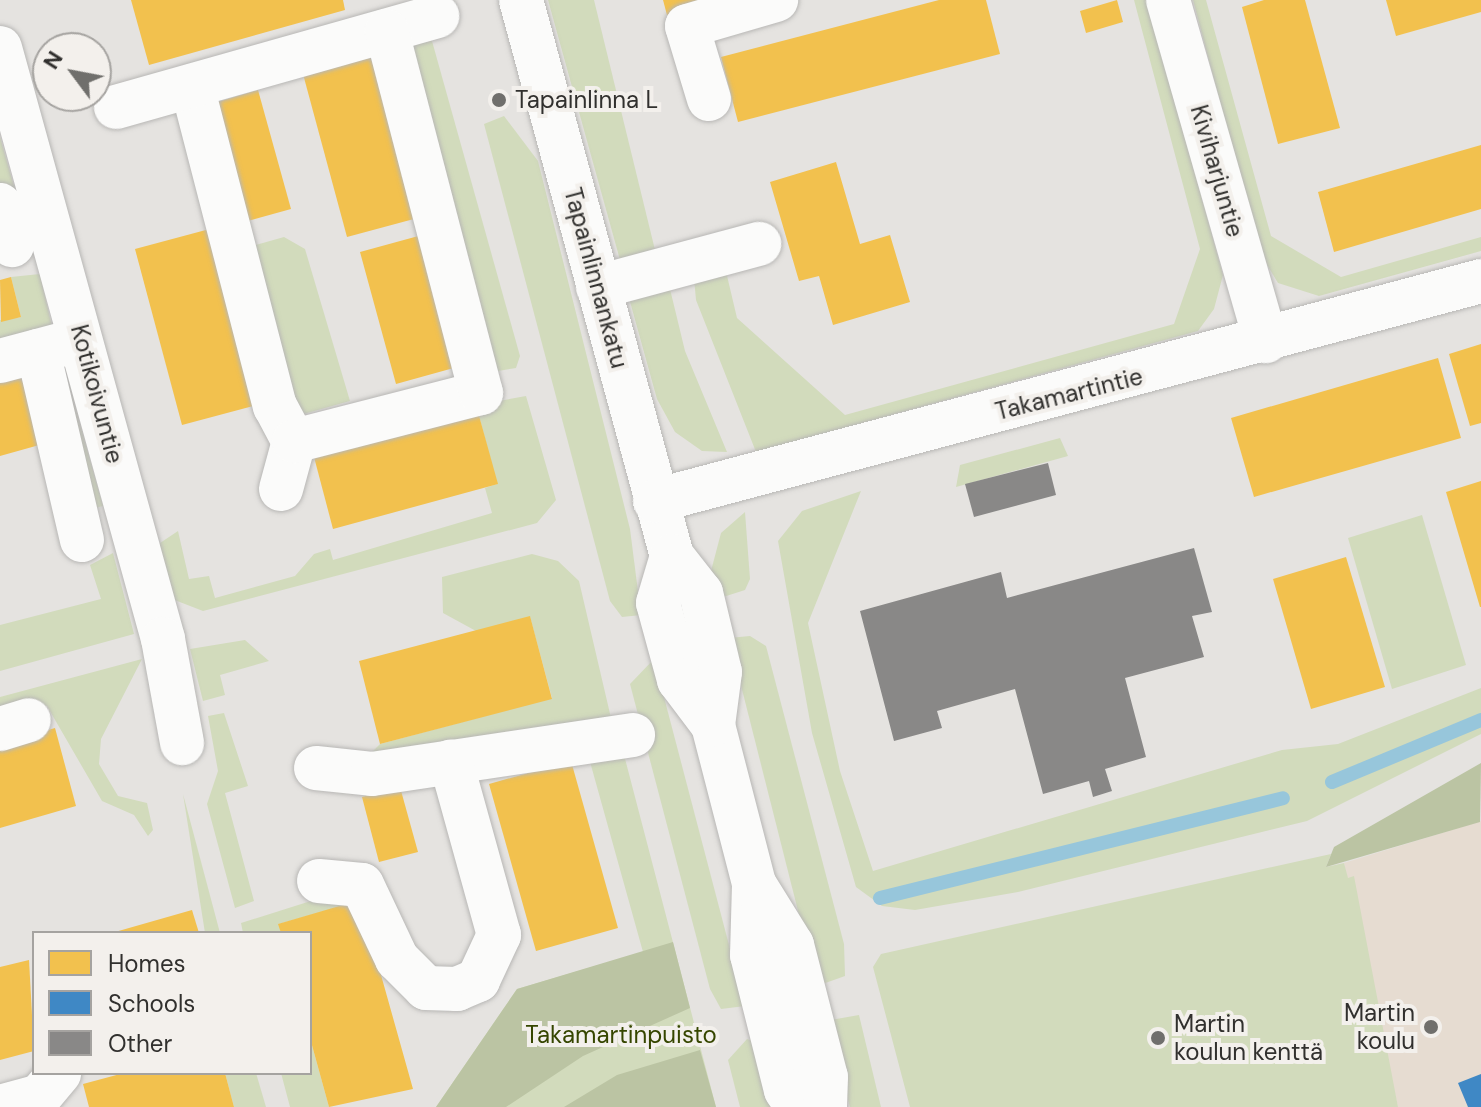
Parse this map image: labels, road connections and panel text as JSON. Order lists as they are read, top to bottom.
{
  "streets": {
    "street": [
      "Kiviharjuntie",
      "Tapainlinnankatu",
      "Kotikoivuntie",
      "Takamartintie"
    ]
  },
  "crossings": [
    ["Kiviharjuntie", "Takamartintie"],
    ["Tapainlinnankatu", "Takamartintie"]
  ],
  "parks": ["Takamartinpuisto"],
  "places": ["Tapainlinna L", "Martin koulu", "Martin koulun kenttä"],
  "legend": ["Homes", "Schools", "Other"],
  "north": "top left"
}
